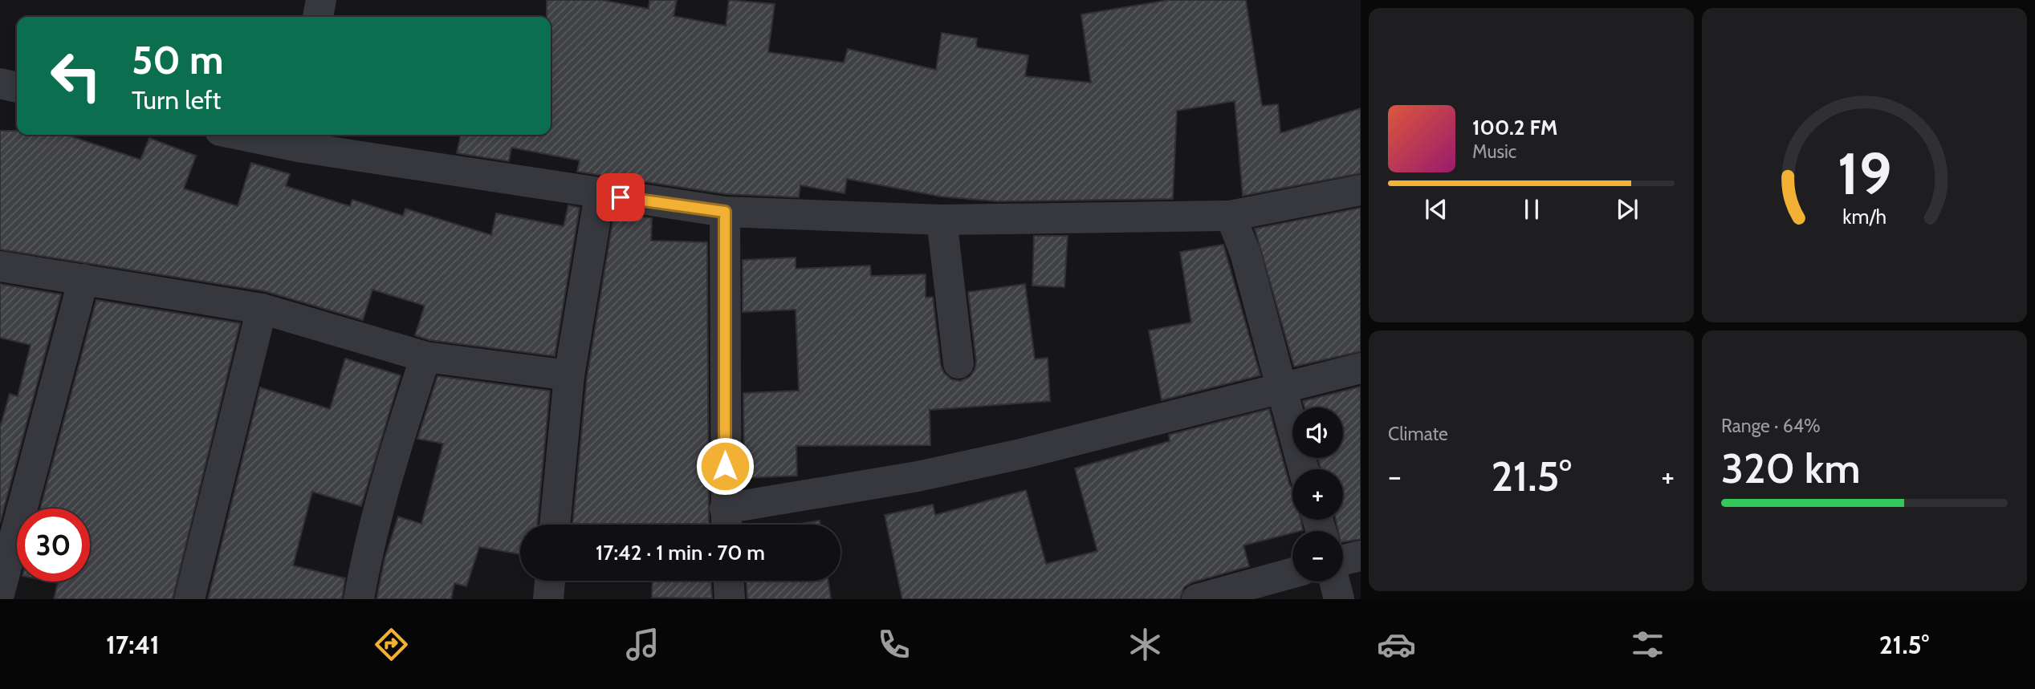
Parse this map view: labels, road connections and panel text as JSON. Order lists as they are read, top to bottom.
{
  "page": {
    "turn": ["50 m", "Turn left"],
    "song": ["100.2 FM", "Music"],
    "tile": [
      "Climate",
      ["Range · 64%", "320 km"]
    ],
    "map_buttons": ["+", "−"],
    "heat": ["−", "21.5°", "+"],
    "limit": "30",
    "trip": "17:42 · 1 min · 70 m",
    "tabs": ["17:41", "21.5°"],
    "gauge": ["19", "km/h"]
  }
}
